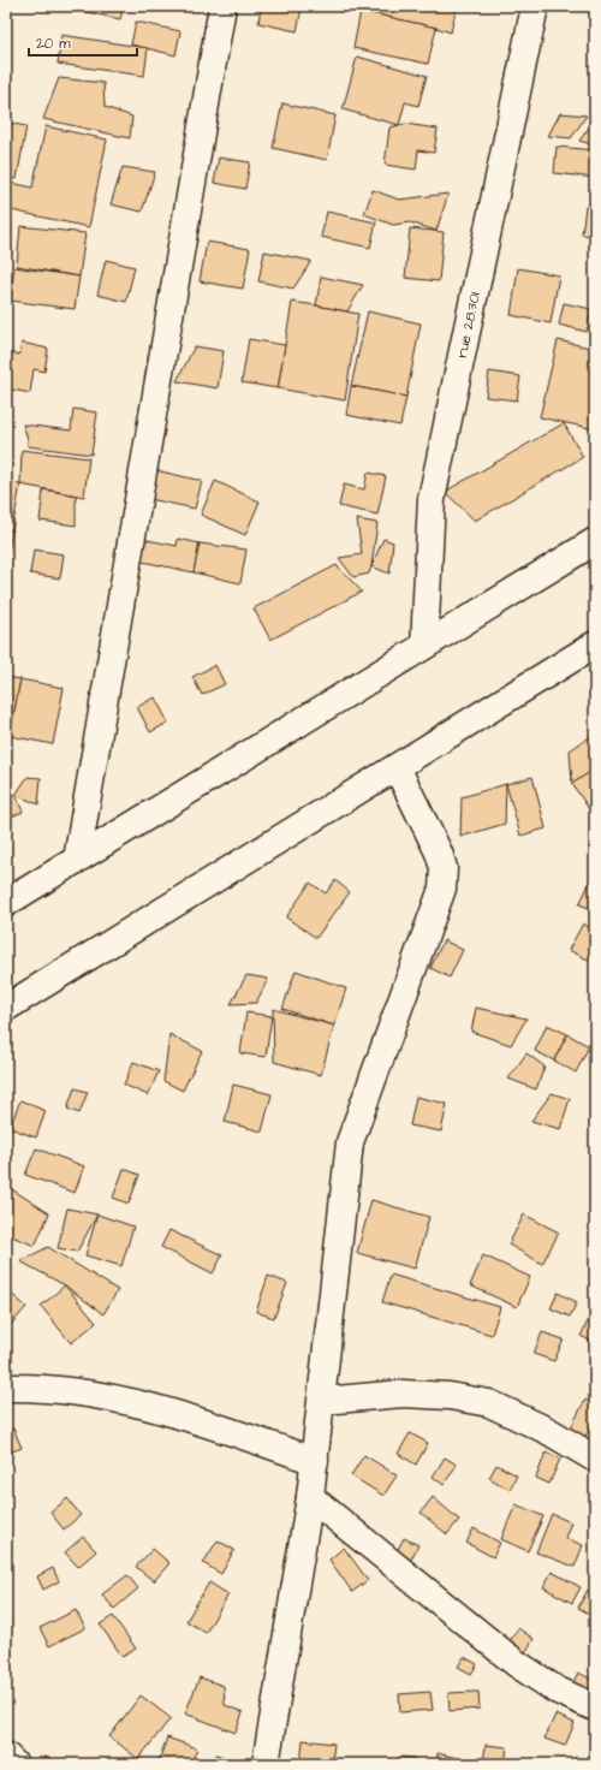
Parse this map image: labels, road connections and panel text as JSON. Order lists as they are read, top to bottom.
{
  "streets": {
    "street": ["rue 28.301"]
  },
  "scale_bar": "20 m"
}
